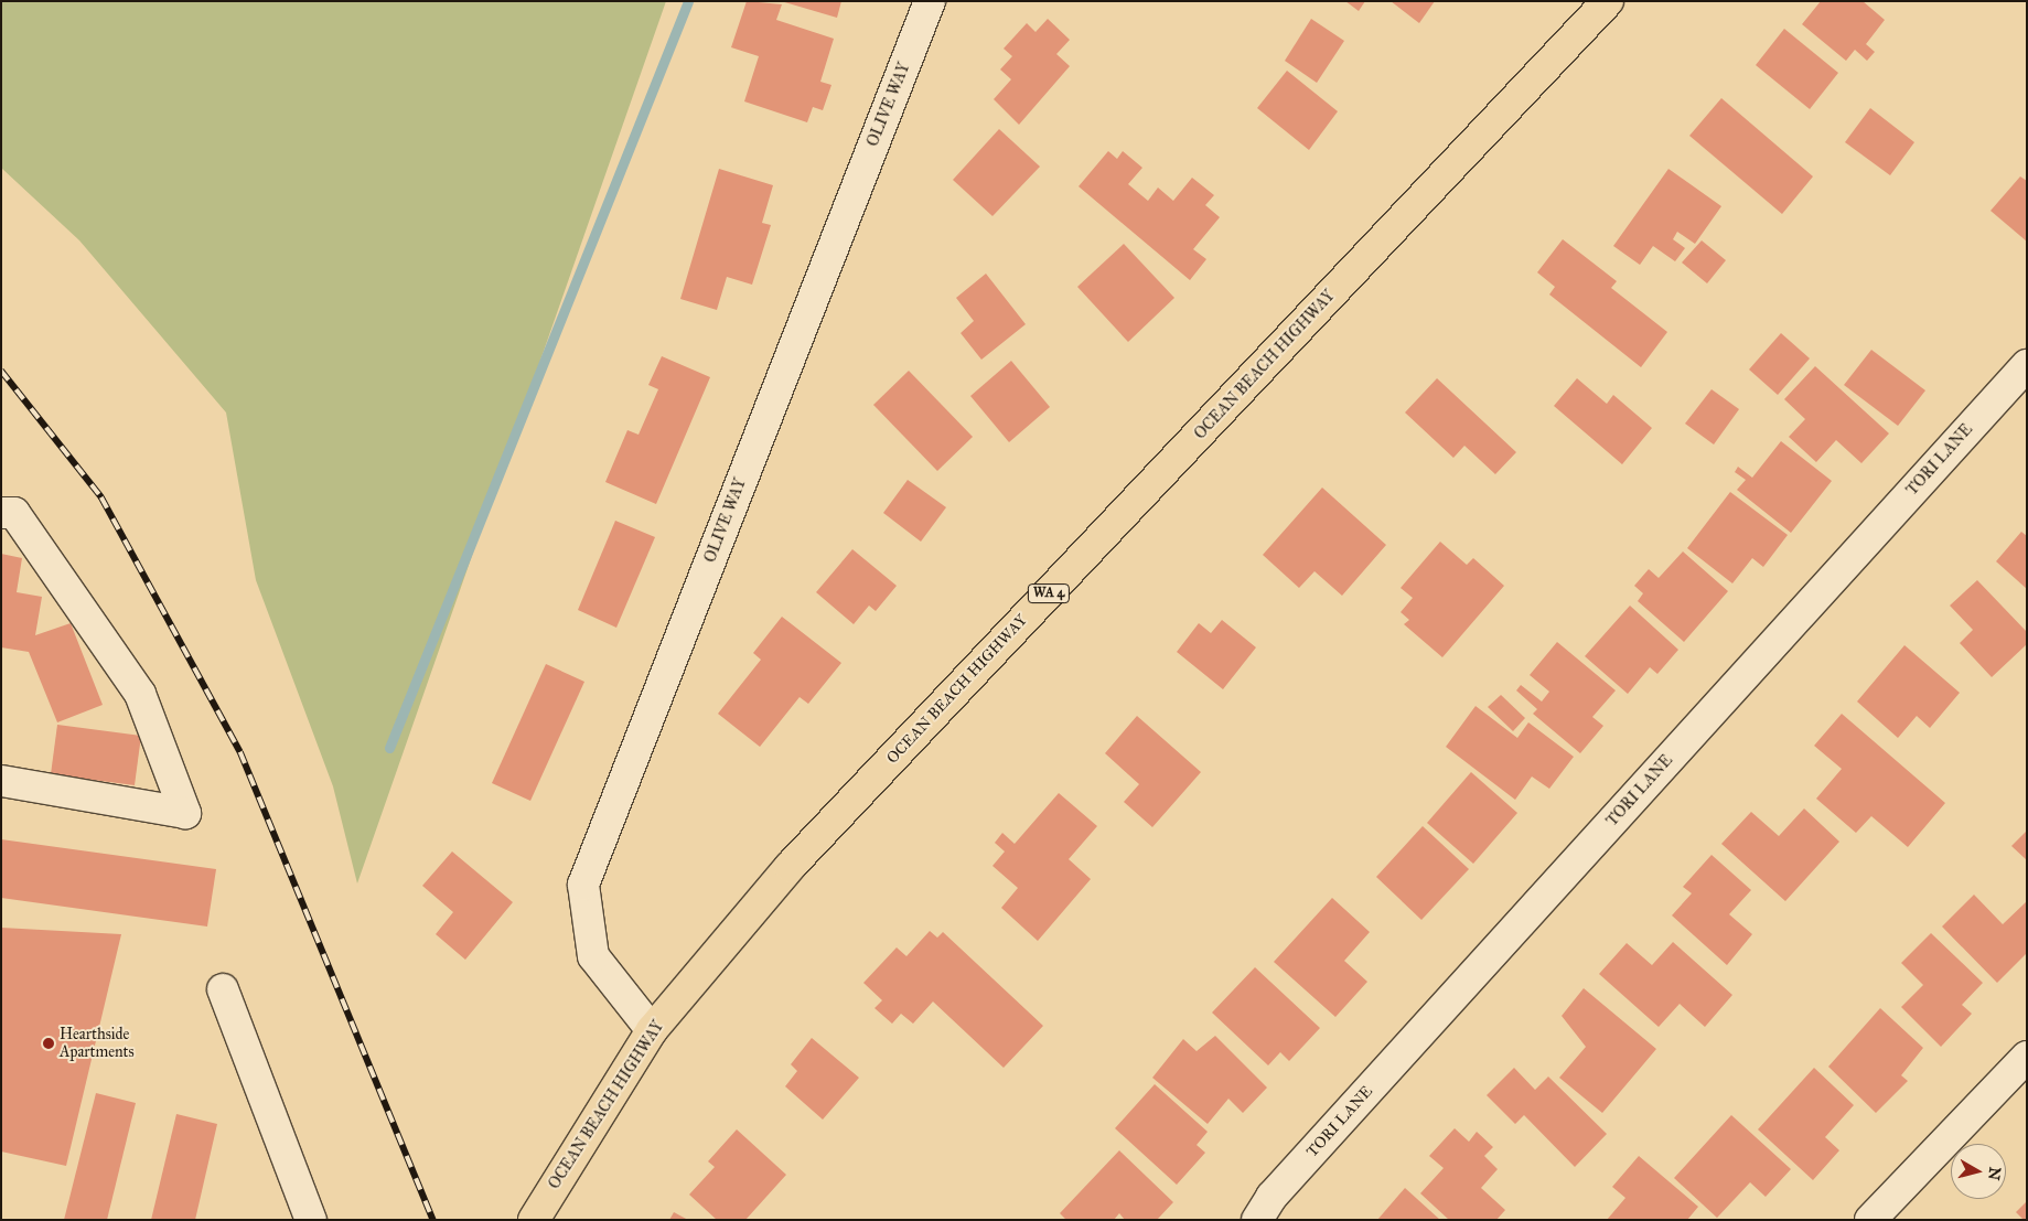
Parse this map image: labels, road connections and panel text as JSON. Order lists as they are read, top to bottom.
{
  "streets": {
    "main road": ["OCEAN BEACH HIGHWAY", "WA 4"],
    "street": ["OLIVE WAY", "TORI LANE"]
  },
  "crossings": [
    ["OLIVE WAY", "OCEAN BEACH HIGHWAY"]
  ],
  "places": ["Hearthside Apartments"],
  "north": "right"
}
